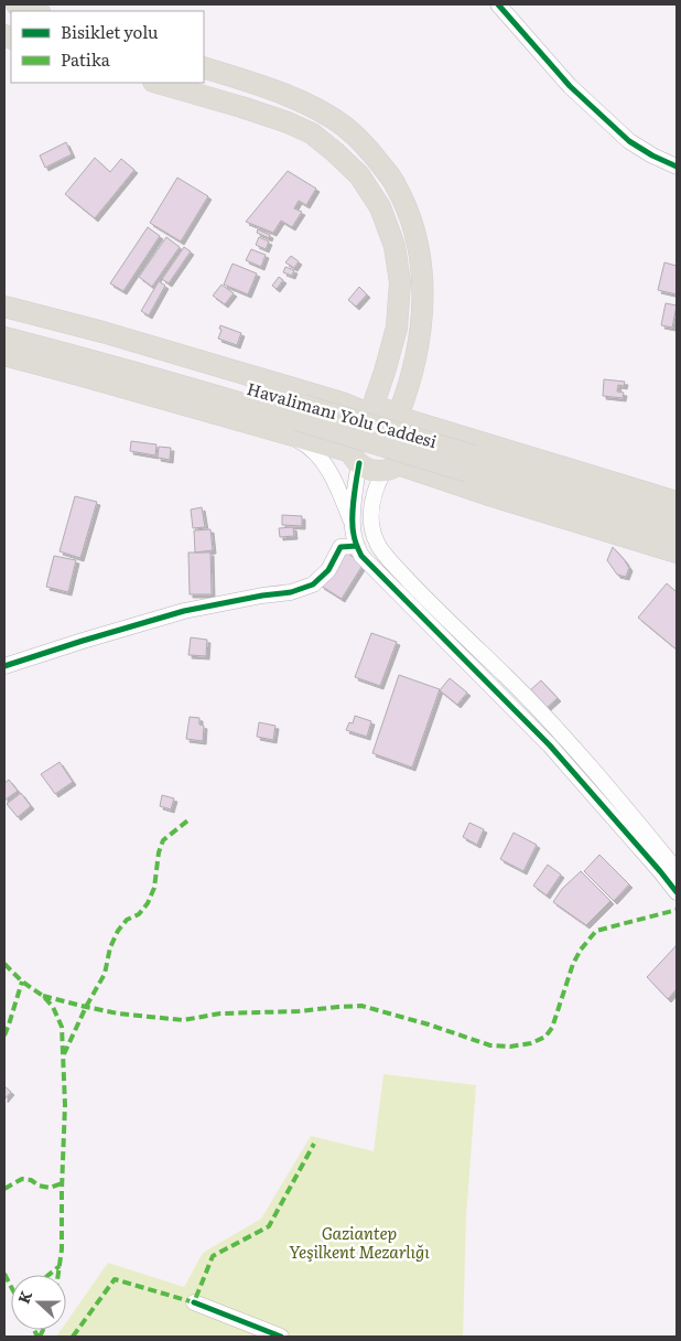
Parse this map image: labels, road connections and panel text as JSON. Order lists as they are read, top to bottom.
{
  "streets": {
    "highway": ["Havalimanı Yolu Caddesi"]
  },
  "parks": ["Gaziantep Yeşilkent Mezarlığı"],
  "legend": ["Bisiklet yolu", "Patika"],
  "north": "left"
}
